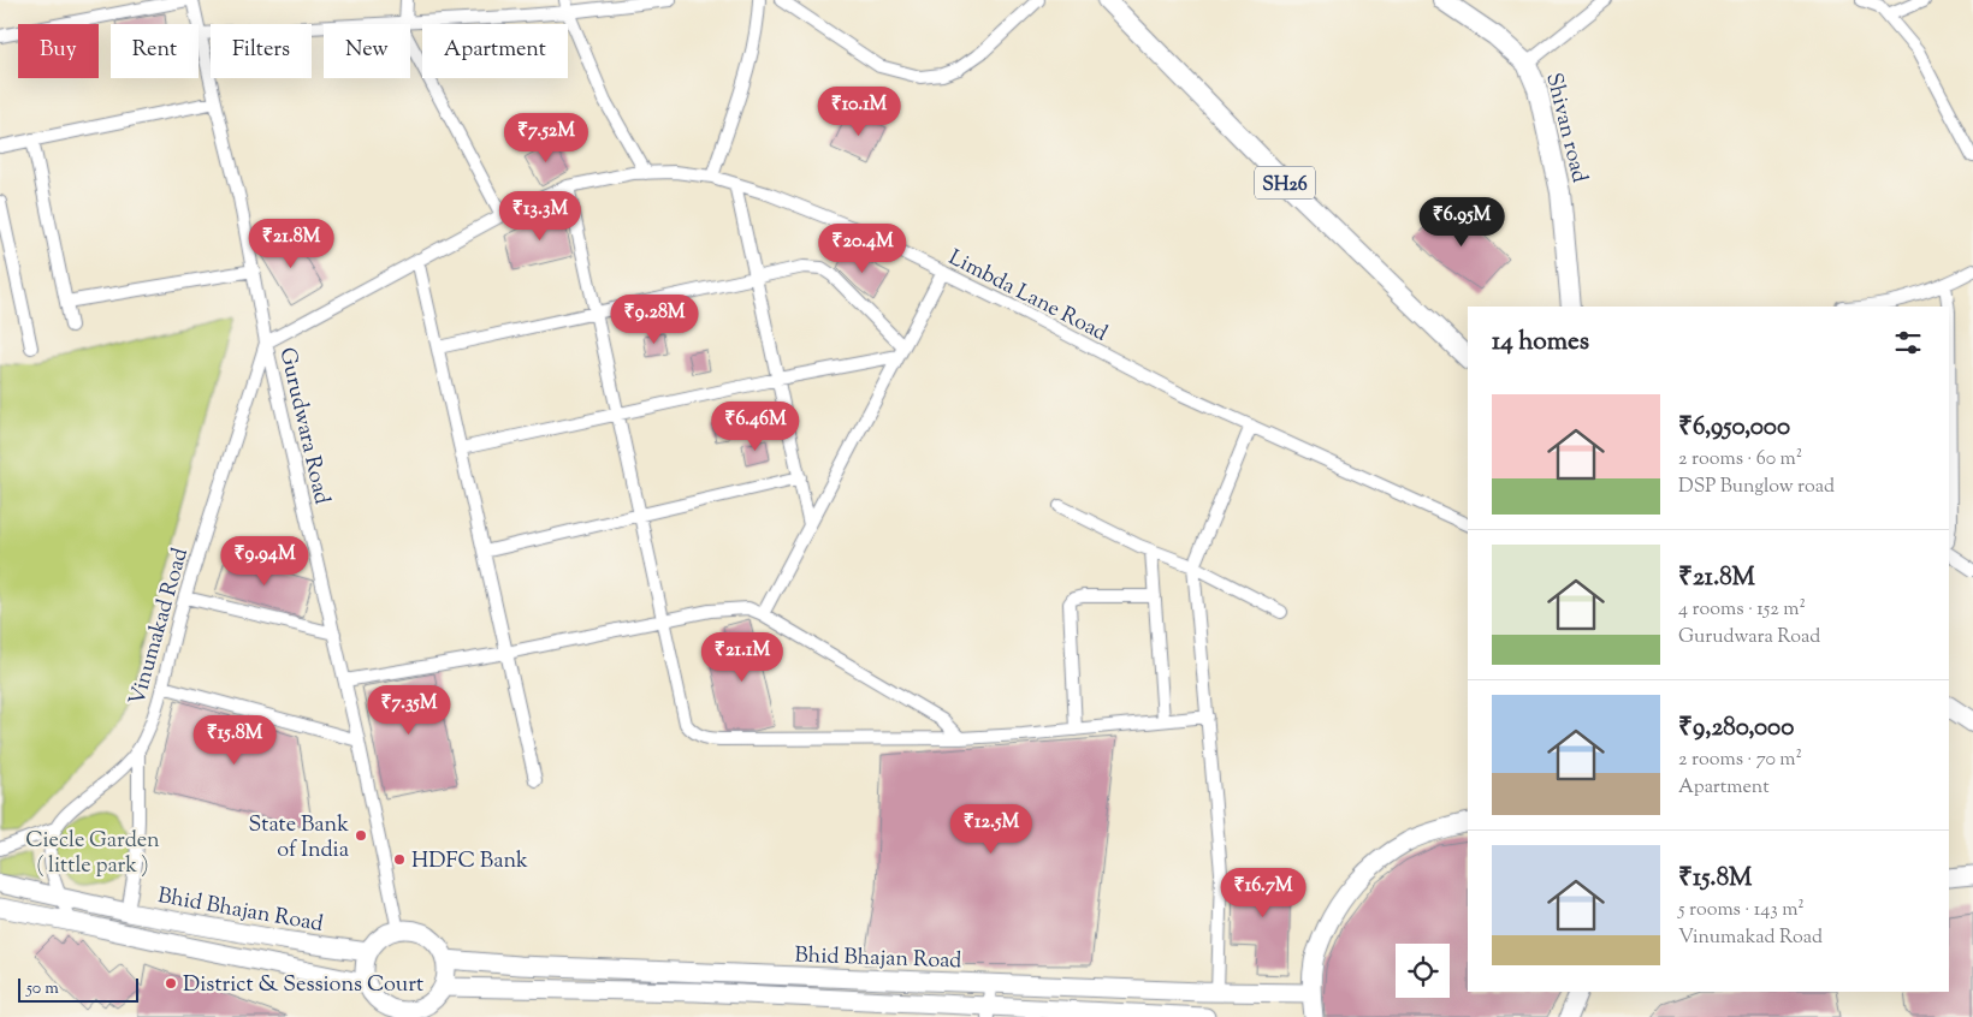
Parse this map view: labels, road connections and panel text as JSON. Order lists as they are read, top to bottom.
{
  "streets": {
    "main road": ["Shivan road", "SH26", "Bhid Bhajan Road"],
    "street": ["Limbda Lane Road", "Gurudwara Road", "Vinumakad Road"]
  },
  "crossings": [
    ["Limbda Lane Road", "Gurudwara Road"],
    ["Limbda Lane Road", "Vinumakad Road"],
    ["Gurudwara Road", "Vinumakad Road"],
    ["Gurudwara Road", "Bhid Bhajan Road"],
    ["Vinumakad Road", "Bhid Bhajan Road"]
  ],
  "parks": ["Ciecle Garden ( little park )"],
  "places": ["State Bank of India", "HDFC Bank", "District & Sessions Court"],
  "scale_bar": "50 m",
  "page": {
    "chip": [
      "Buy",
      "Rent",
      "Filters",
      "New",
      "Apartment"
    ],
    "price": [
      "₹10.1M",
      "₹7.52M",
      "₹13.3M",
      "₹6.95M",
      "₹21.8M",
      "₹20.4M",
      "₹9.28M",
      "₹6.46M",
      "₹9.94M",
      "₹21.1M",
      "₹7.35M",
      "₹15.8M",
      "₹12.5M",
      "₹16.7M"
    ],
    "heading": "14 homes",
    "list": [
      {
        "name": "₹6,950,000",
        "note": "2 rooms · 60 m² · DSP Bunglow road"
      },
      {
        "name": "₹21.8M",
        "note": "4 rooms · 152 m² · Gurudwara Road"
      },
      {
        "name": "₹9,280,000",
        "note": "2 rooms · 70 m² · Apartment"
      },
      {
        "name": "₹15.8M",
        "note": "5 rooms · 143 m² · Vinumakad Road"
      }
    ],
    "scale": "50 m"
  }
}
